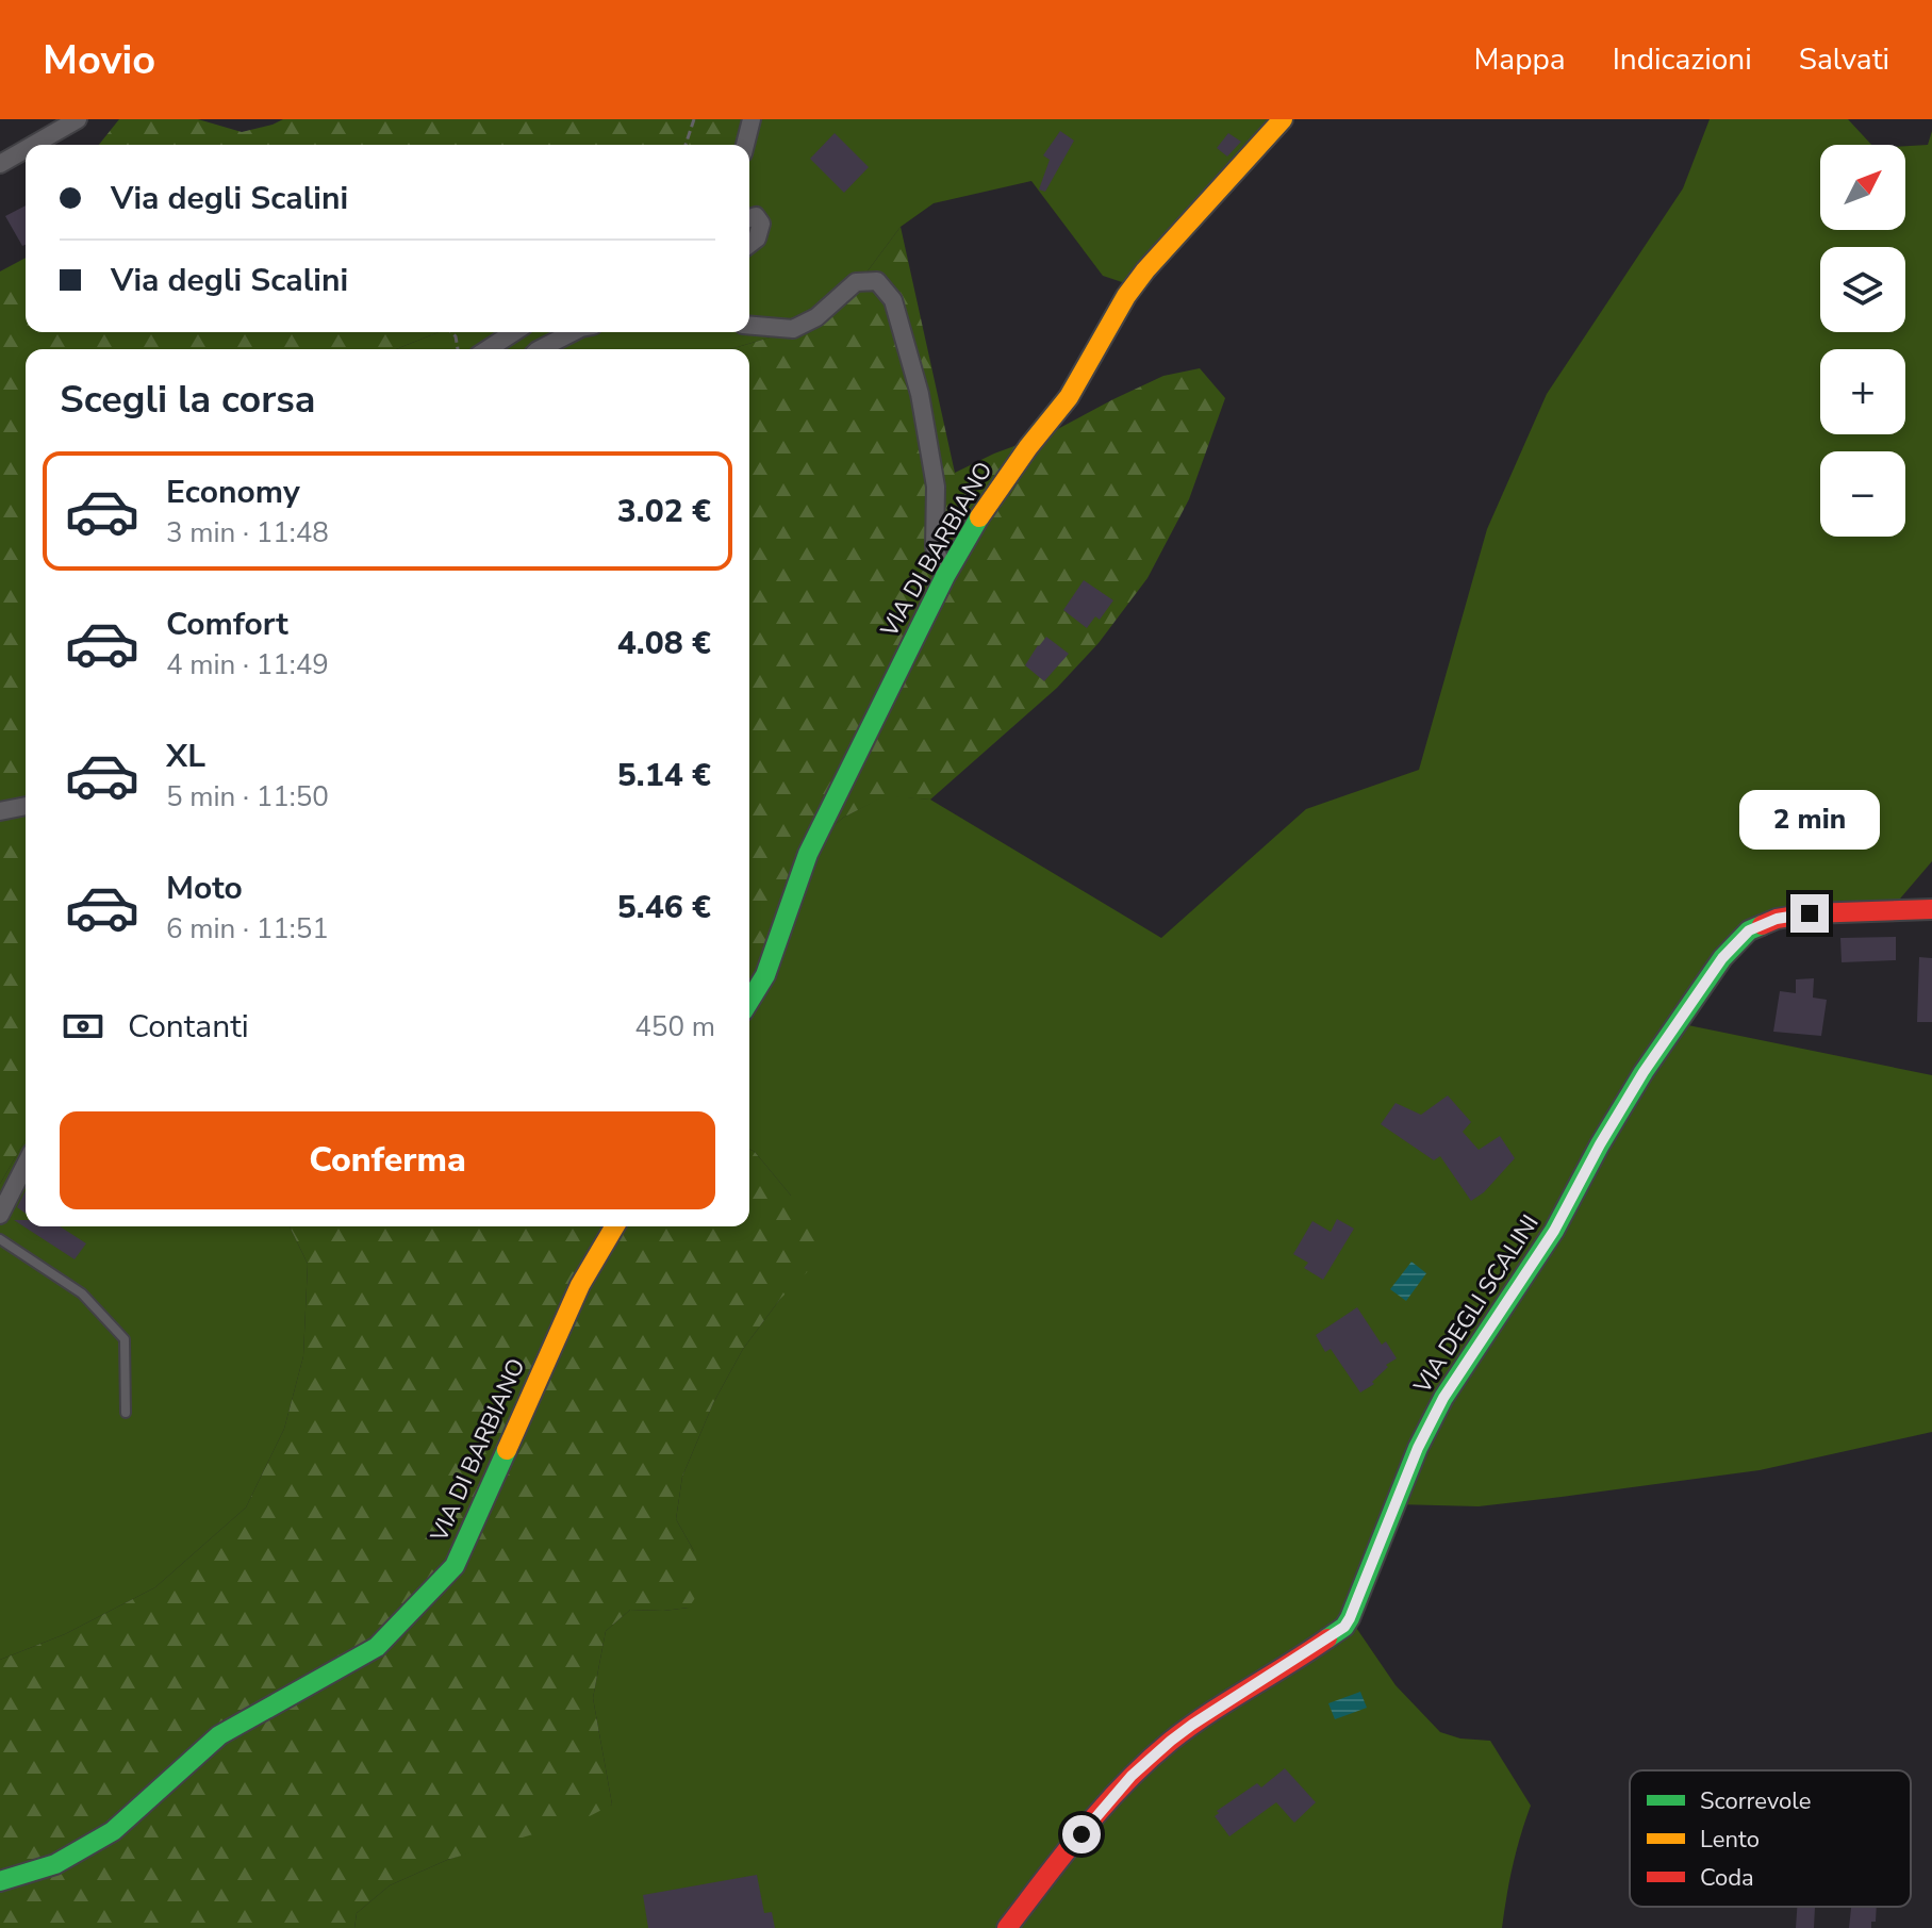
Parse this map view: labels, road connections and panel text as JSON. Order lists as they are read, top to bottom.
{
  "streets": {
    "street": ["VIA DI BARBIANO", "VIA DEGLI SCALINI"]
  },
  "legend": ["Scorrevole", "Lento", "Coda"],
  "north": "top right",
  "page": {
    "header": "Movio",
    "nav": ["Mappa", "Indicazioni", "Salvati"],
    "map_buttons": ["+", "−"],
    "banner": ["Via degli Scalini", "Via degli Scalini"],
    "heading": "Scegli la corsa",
    "list": [
      {
        "name": "Economy",
        "note": "3 min · 11:48",
        "value": "3.02 €"
      },
      {
        "name": "Comfort",
        "note": "4 min · 11:49",
        "value": "4.08 €"
      },
      {
        "name": "XL",
        "note": "5 min · 11:50",
        "value": "5.14 €"
      },
      {
        "name": "Moto",
        "note": "6 min · 11:51",
        "value": "5.46 €"
      }
    ],
    "bubble": "2 min",
    "pay": ["Contanti", "450 m"],
    "buttons": "Conferma"
  }
}
